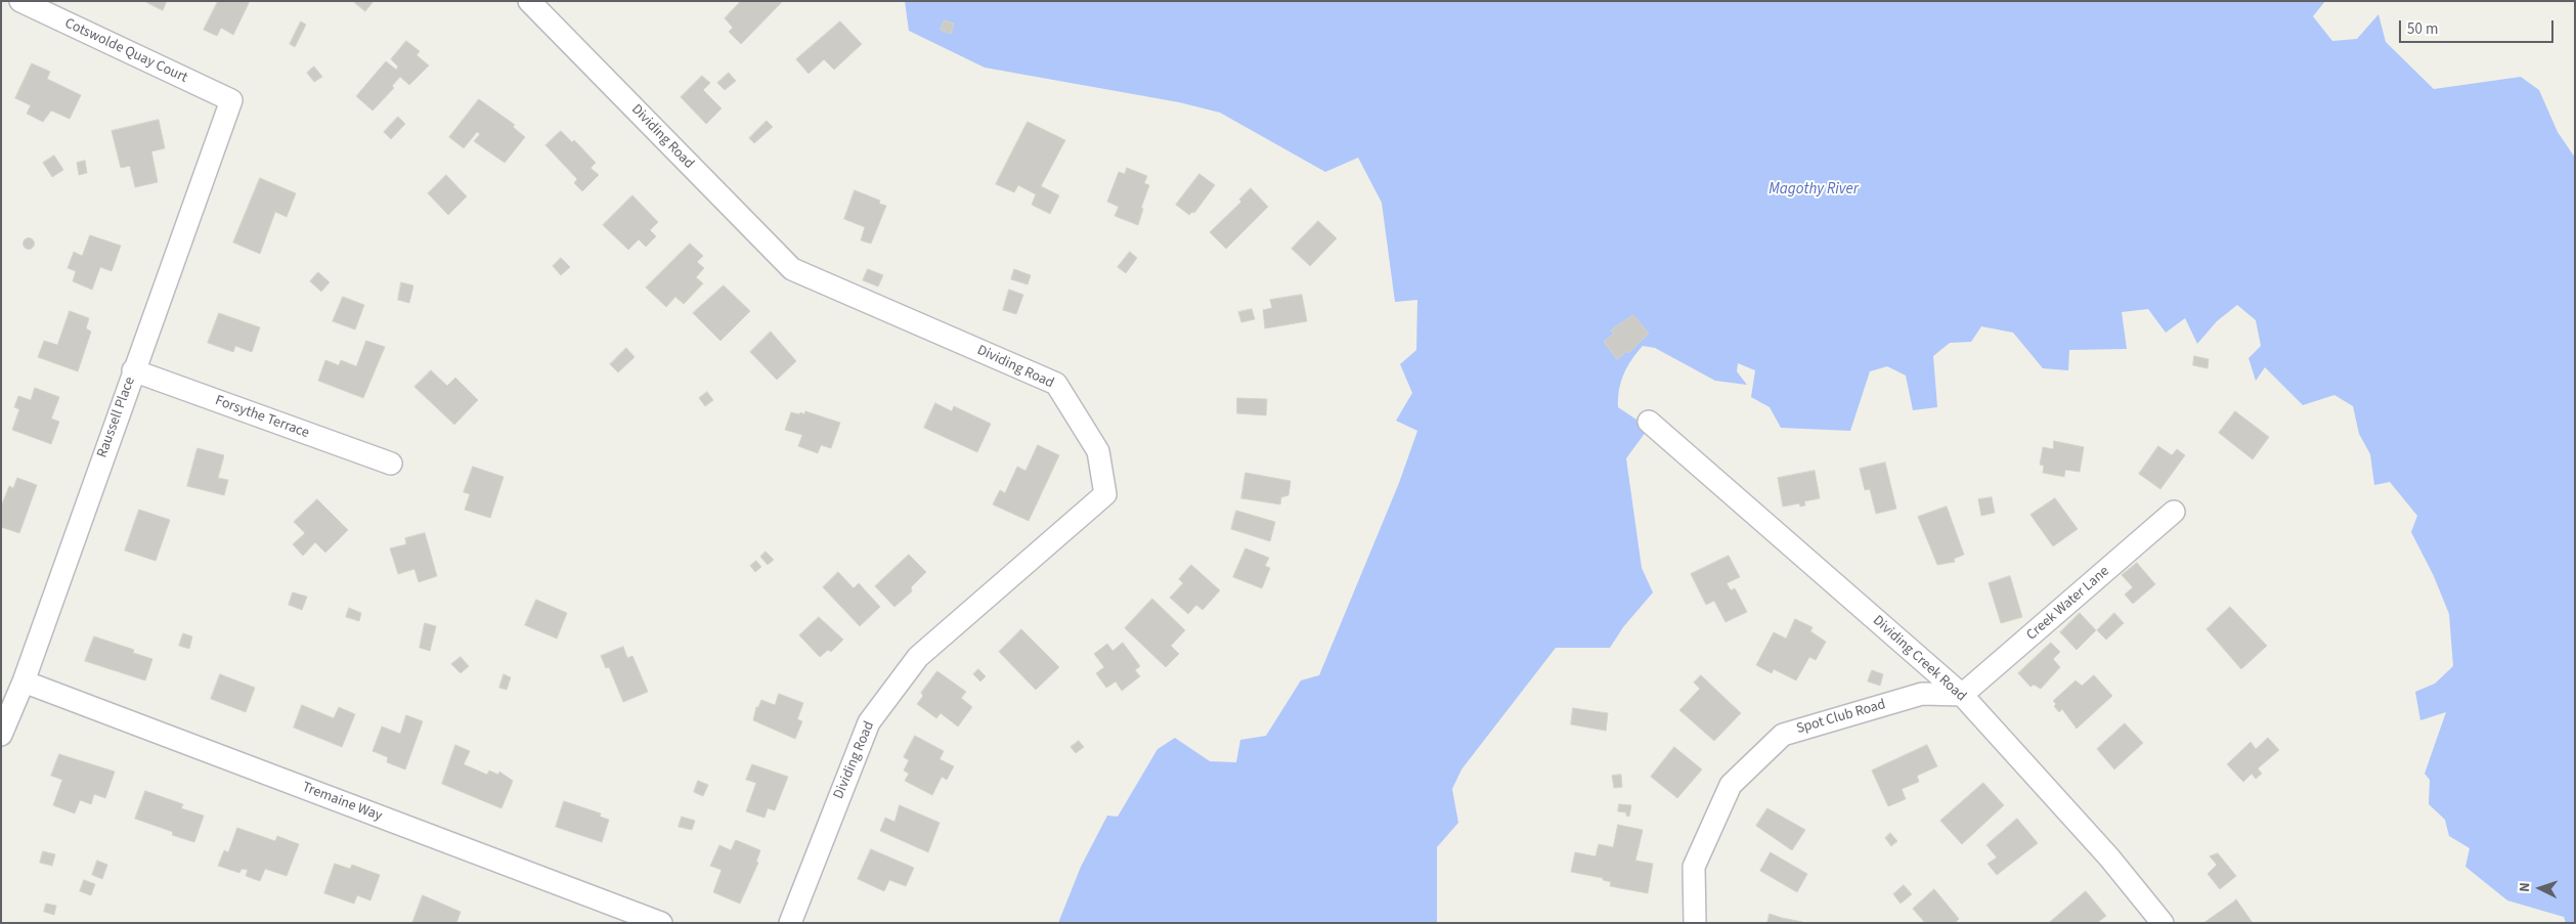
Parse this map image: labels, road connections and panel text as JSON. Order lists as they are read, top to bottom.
{
  "streets": {
    "street": [
      "Cotswolde Quay Court",
      "Dividing Road",
      "Raussell Place",
      "Forsythe Terrace",
      "Creek Water Lane",
      "Dividing Creek Road",
      "Spot Club Road",
      "Tremaine Way"
    ]
  },
  "crossings": [
    ["Cotswolde Quay Court", "Raussell Place"],
    ["Raussell Place", "Forsythe Terrace"],
    ["Raussell Place", "Tremaine Way"],
    ["Creek Water Lane", "Dividing Creek Road"],
    ["Creek Water Lane", "Spot Club Road"],
    ["Dividing Creek Road", "Spot Club Road"]
  ],
  "water": ["Magothy River"],
  "scale_bar": "50 m",
  "north": "left"
}
